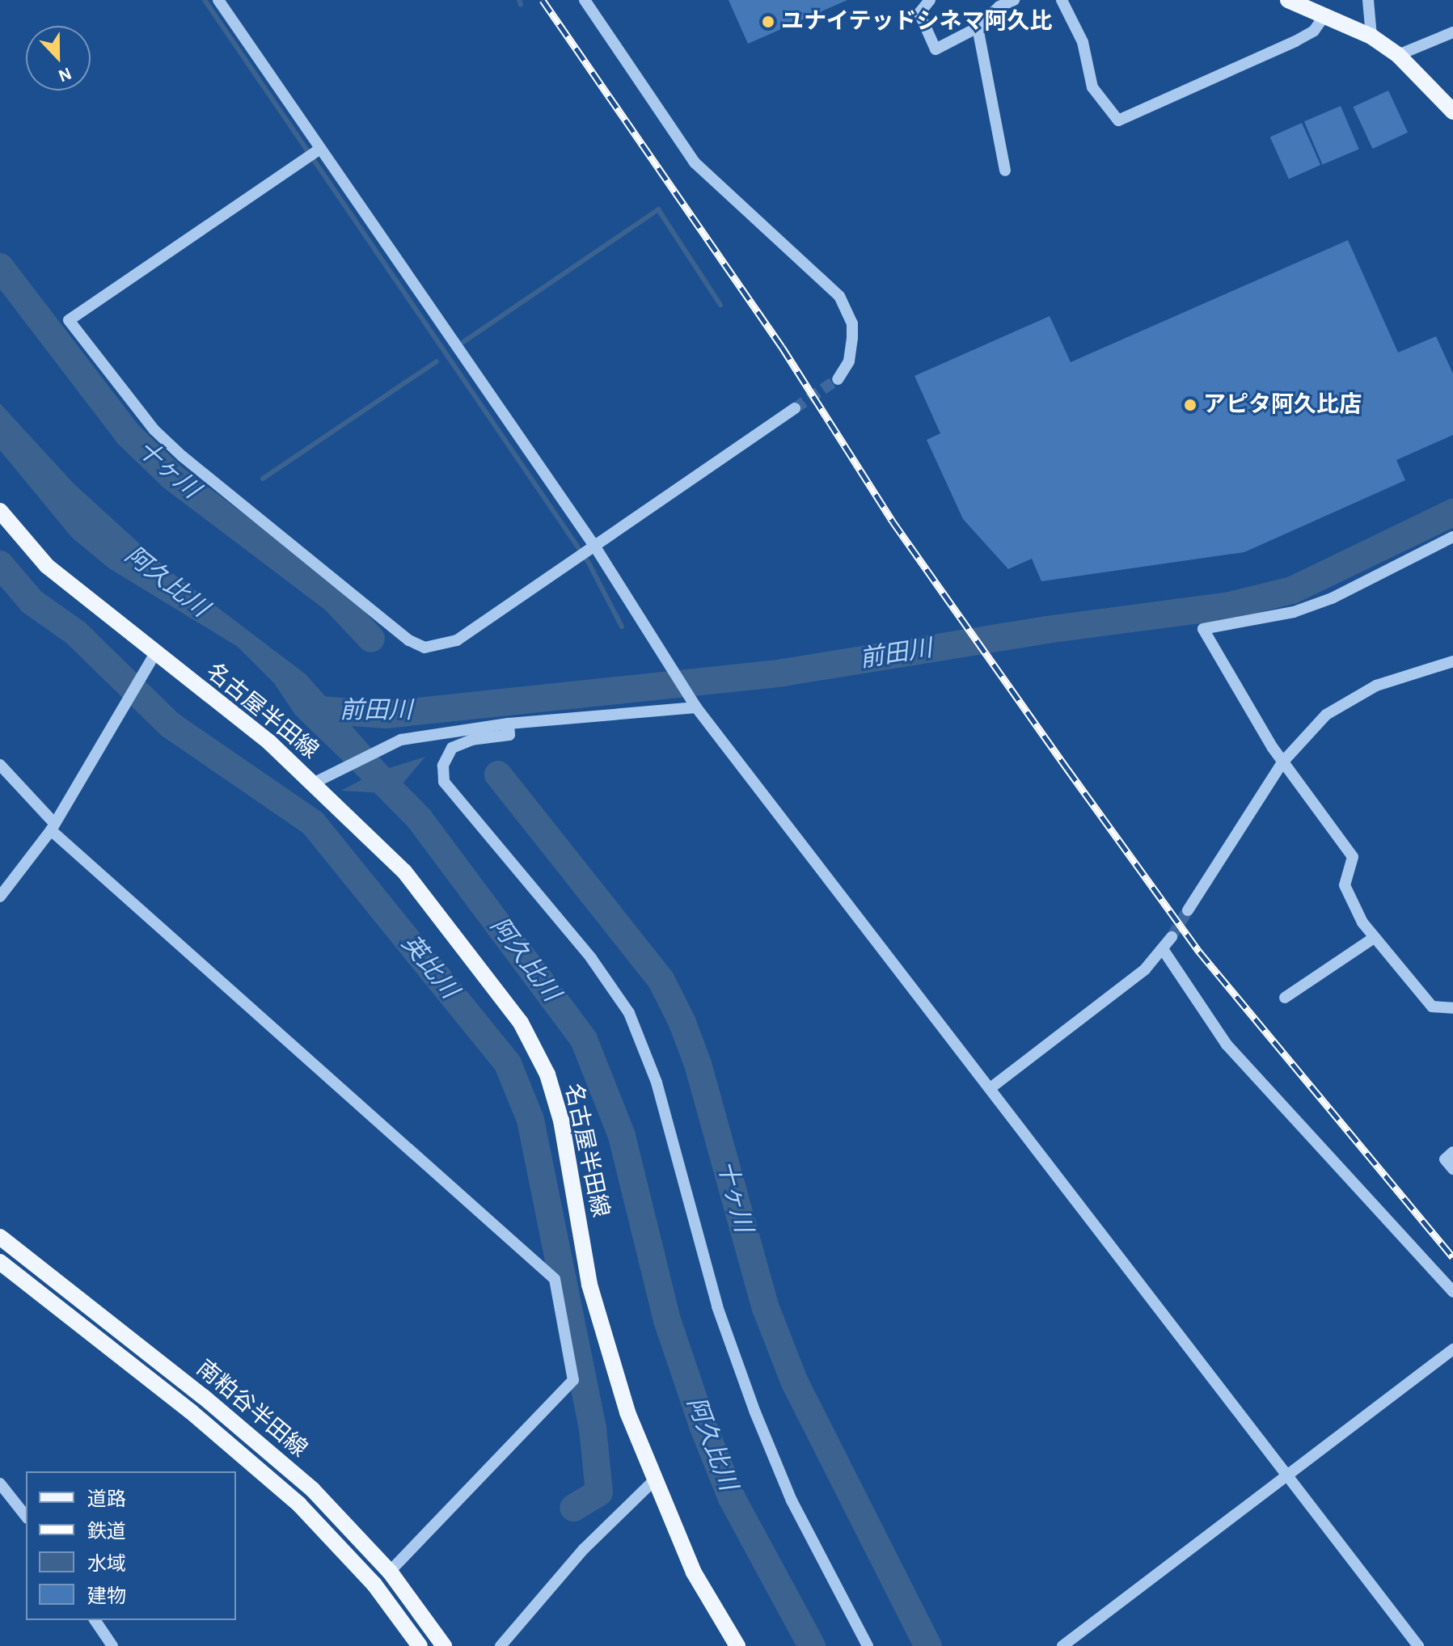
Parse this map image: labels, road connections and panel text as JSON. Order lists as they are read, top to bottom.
{
  "streets": {
    "main road": ["名古屋半田線", "南粕谷半田線"]
  },
  "water": [
    "十ヶ川",
    "阿久比川",
    "前田川",
    "英比川"
  ],
  "places": ["ユナイテッドシネマ阿久比", "アピタ阿久比店"],
  "legend": [
    "道路",
    "鉄道",
    "水域",
    "建物"
  ],
  "north": "bottom"
}
